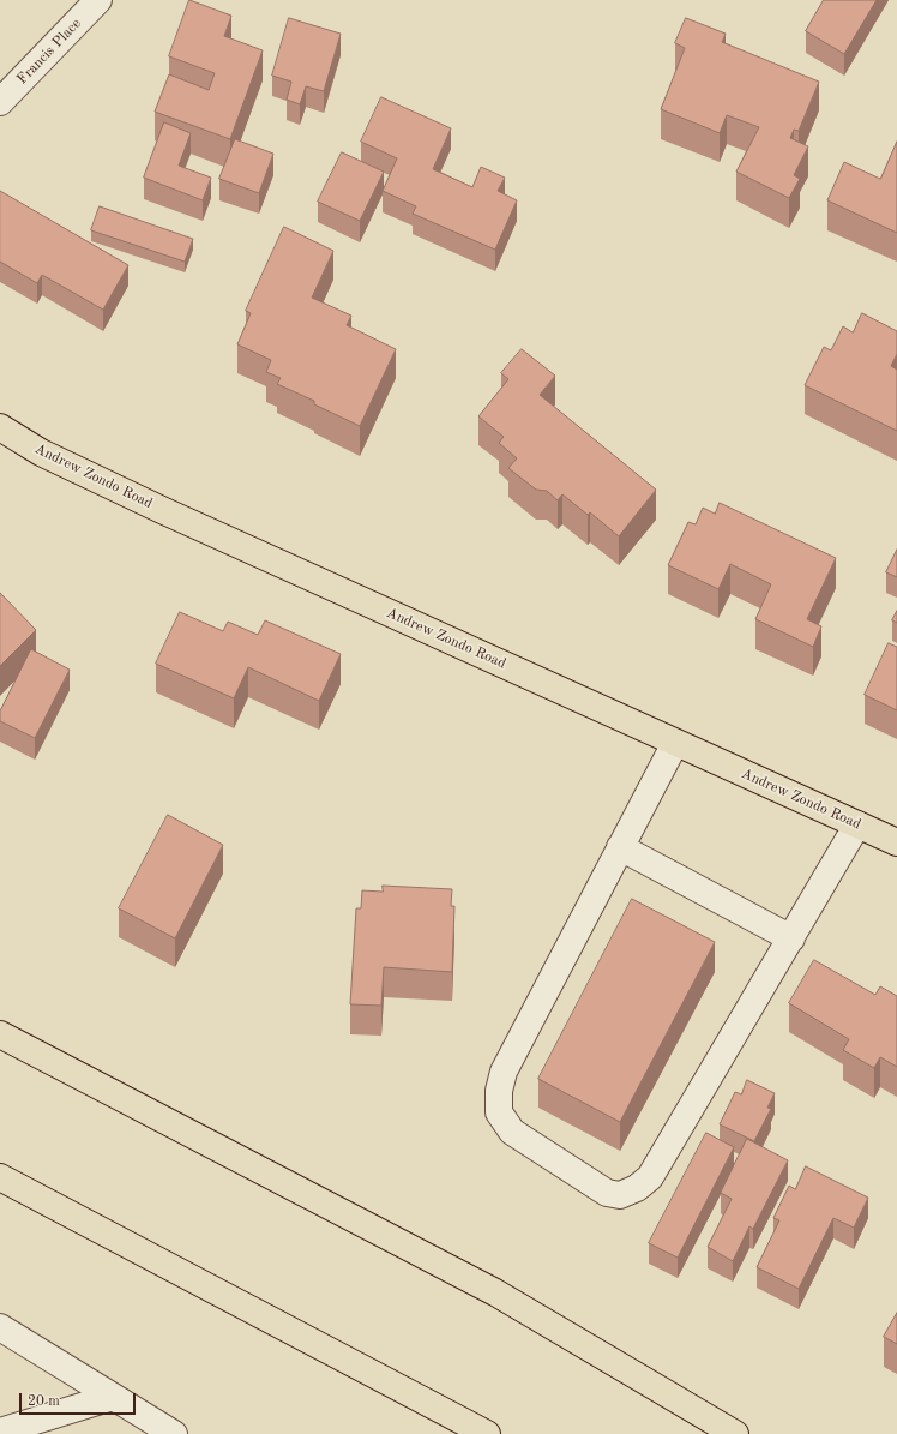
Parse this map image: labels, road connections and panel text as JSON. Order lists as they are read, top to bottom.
{
  "streets": {
    "main road": ["Andrew Zondo Road"],
    "street": ["Francis Place"]
  },
  "scale_bar": "20 m"
}
